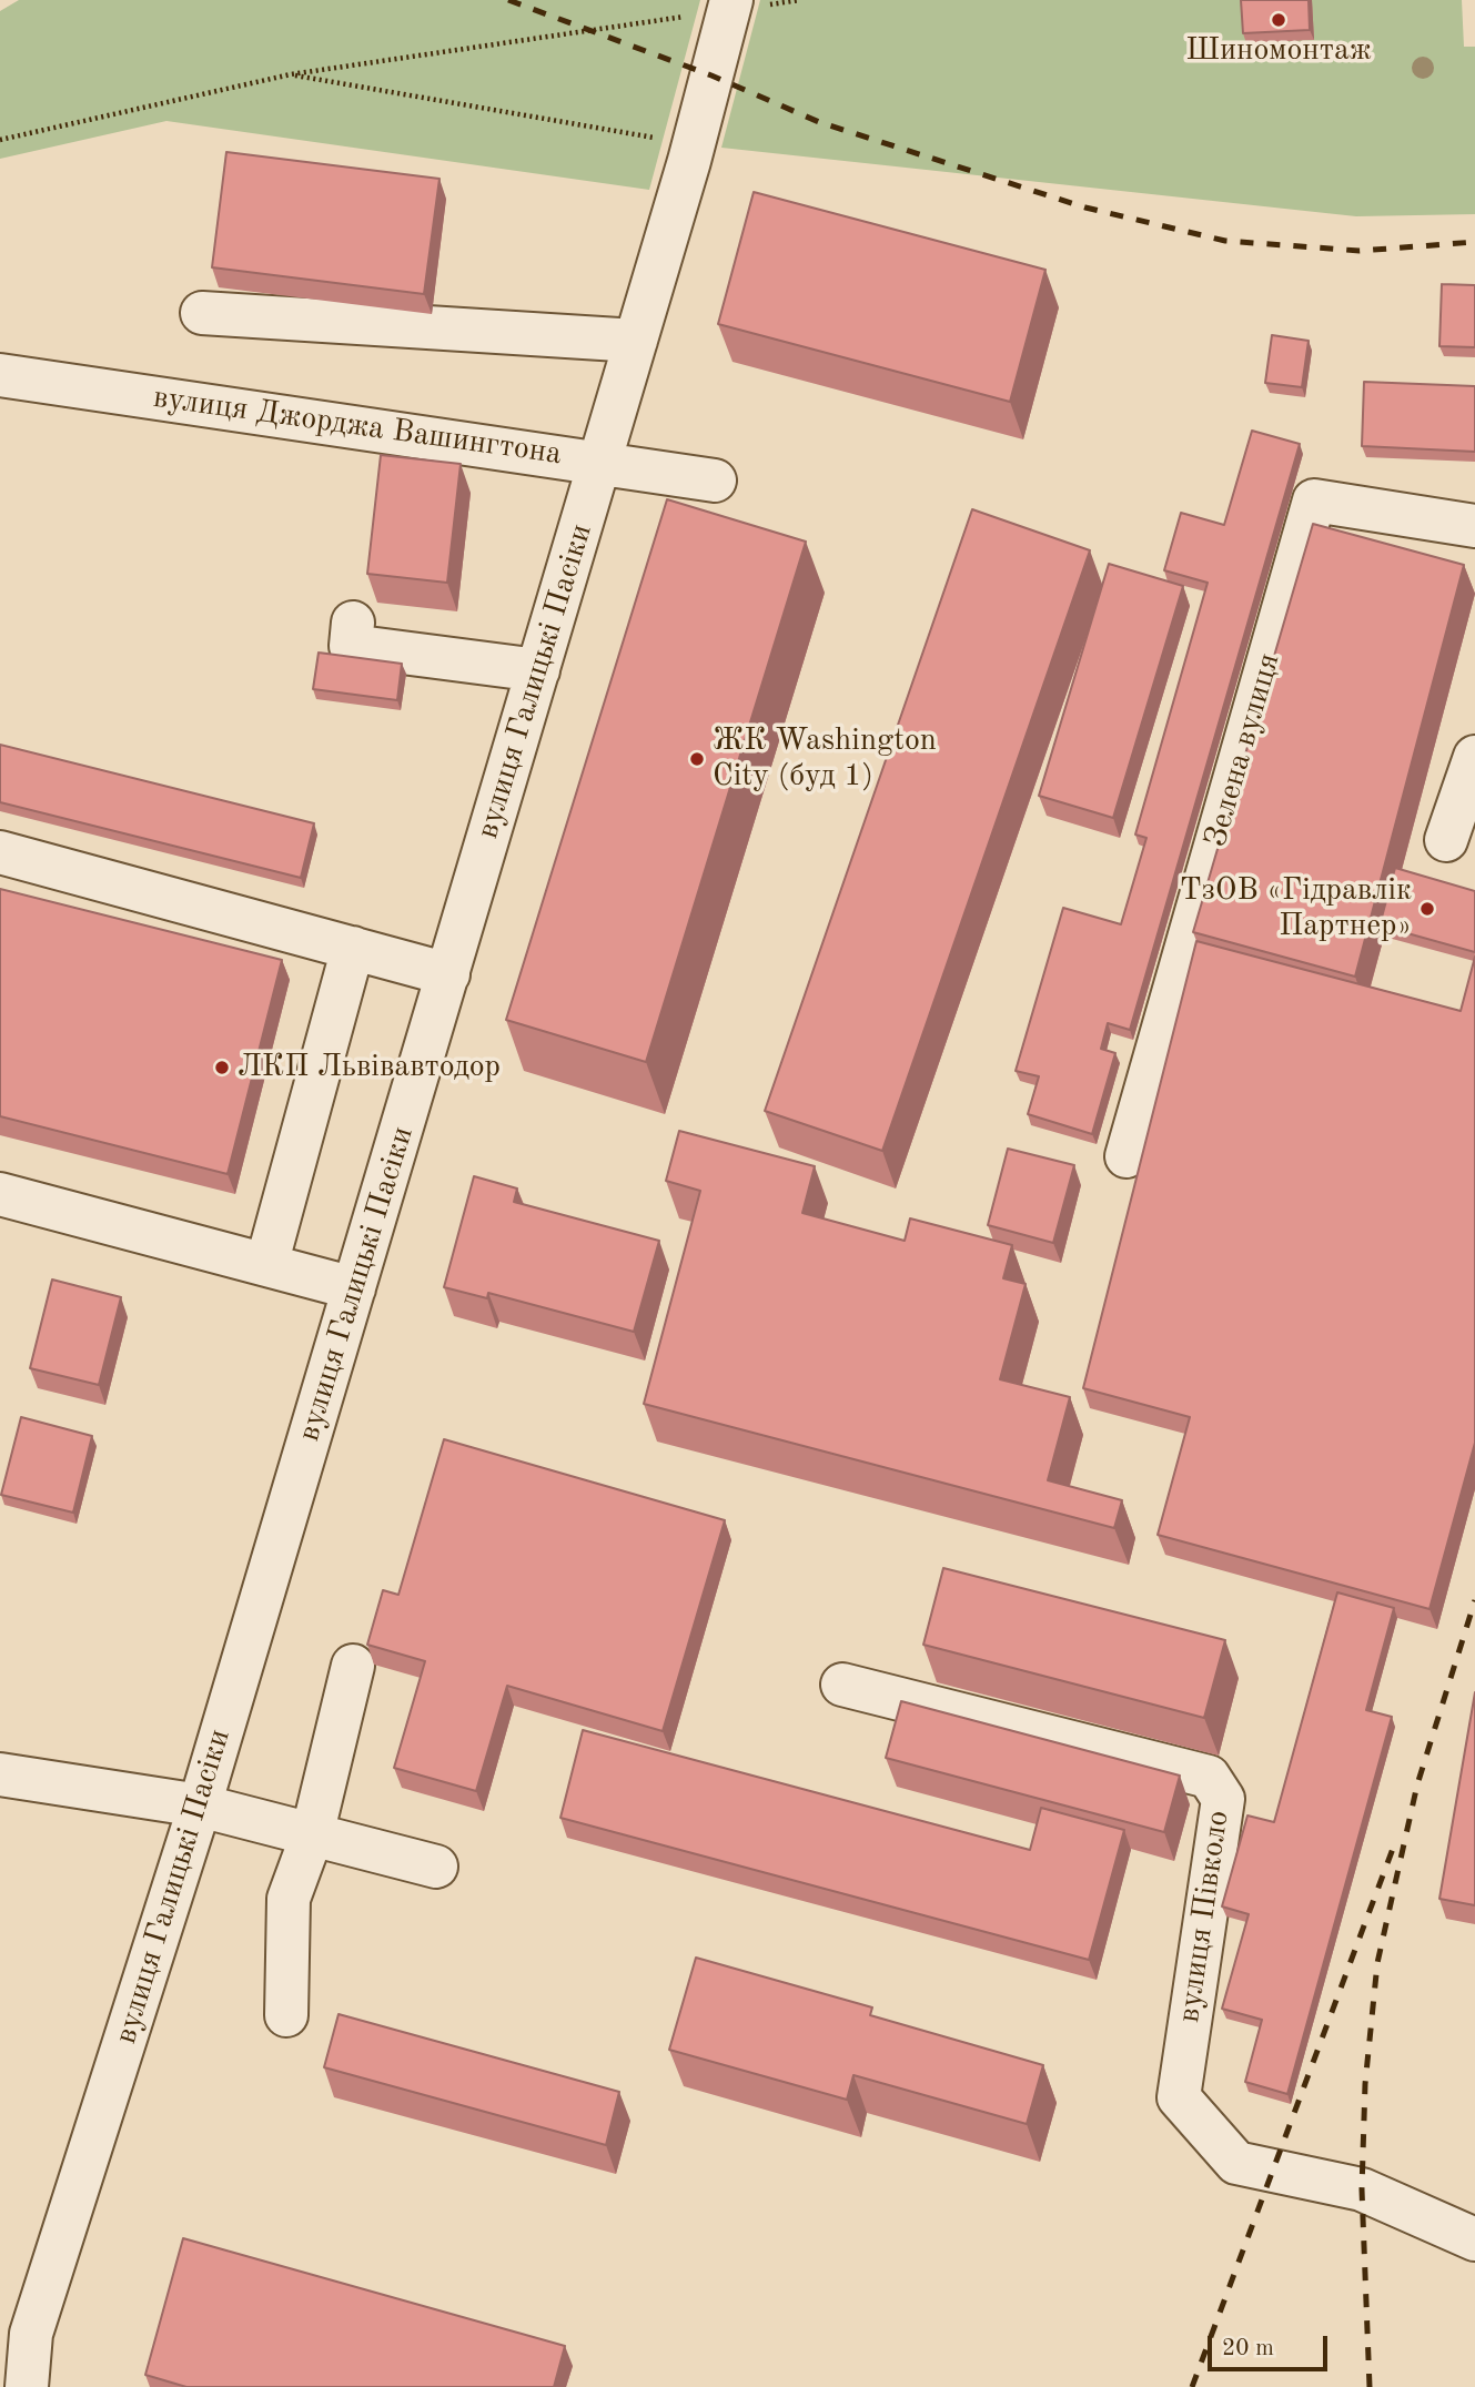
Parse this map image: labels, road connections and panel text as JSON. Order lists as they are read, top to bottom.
{
  "streets": {
    "street": [
      "вулиця Джорджа Вашингтона",
      "вулиця Галицькі Пасіки",
      "Зелена вулиця",
      "вулиця Півколо"
    ]
  },
  "crossings": [
    ["вулиця Джорджа Вашингтона", "вулиця Галицькі Пасіки"]
  ],
  "places": [
    "Шиномонтаж",
    "ЖК Washington City (буд 1)",
    "ТзОВ «Гідравлік Партнер»",
    "ЛКП Львівавтодор"
  ],
  "scale_bar": "20 m"
}
